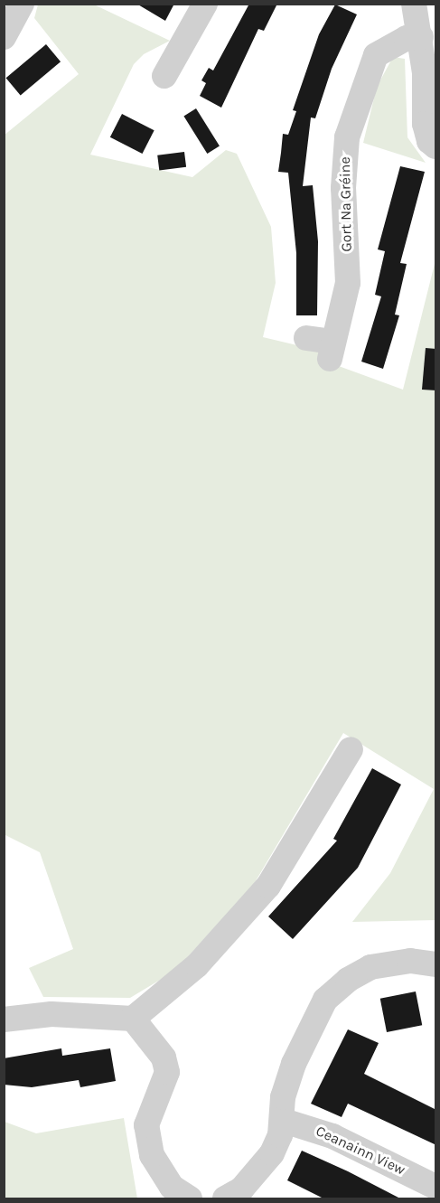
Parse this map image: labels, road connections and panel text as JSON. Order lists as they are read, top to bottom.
{
  "streets": {
    "street": ["Gort Na Gréine", "Ceanainn View"]
  }
}
